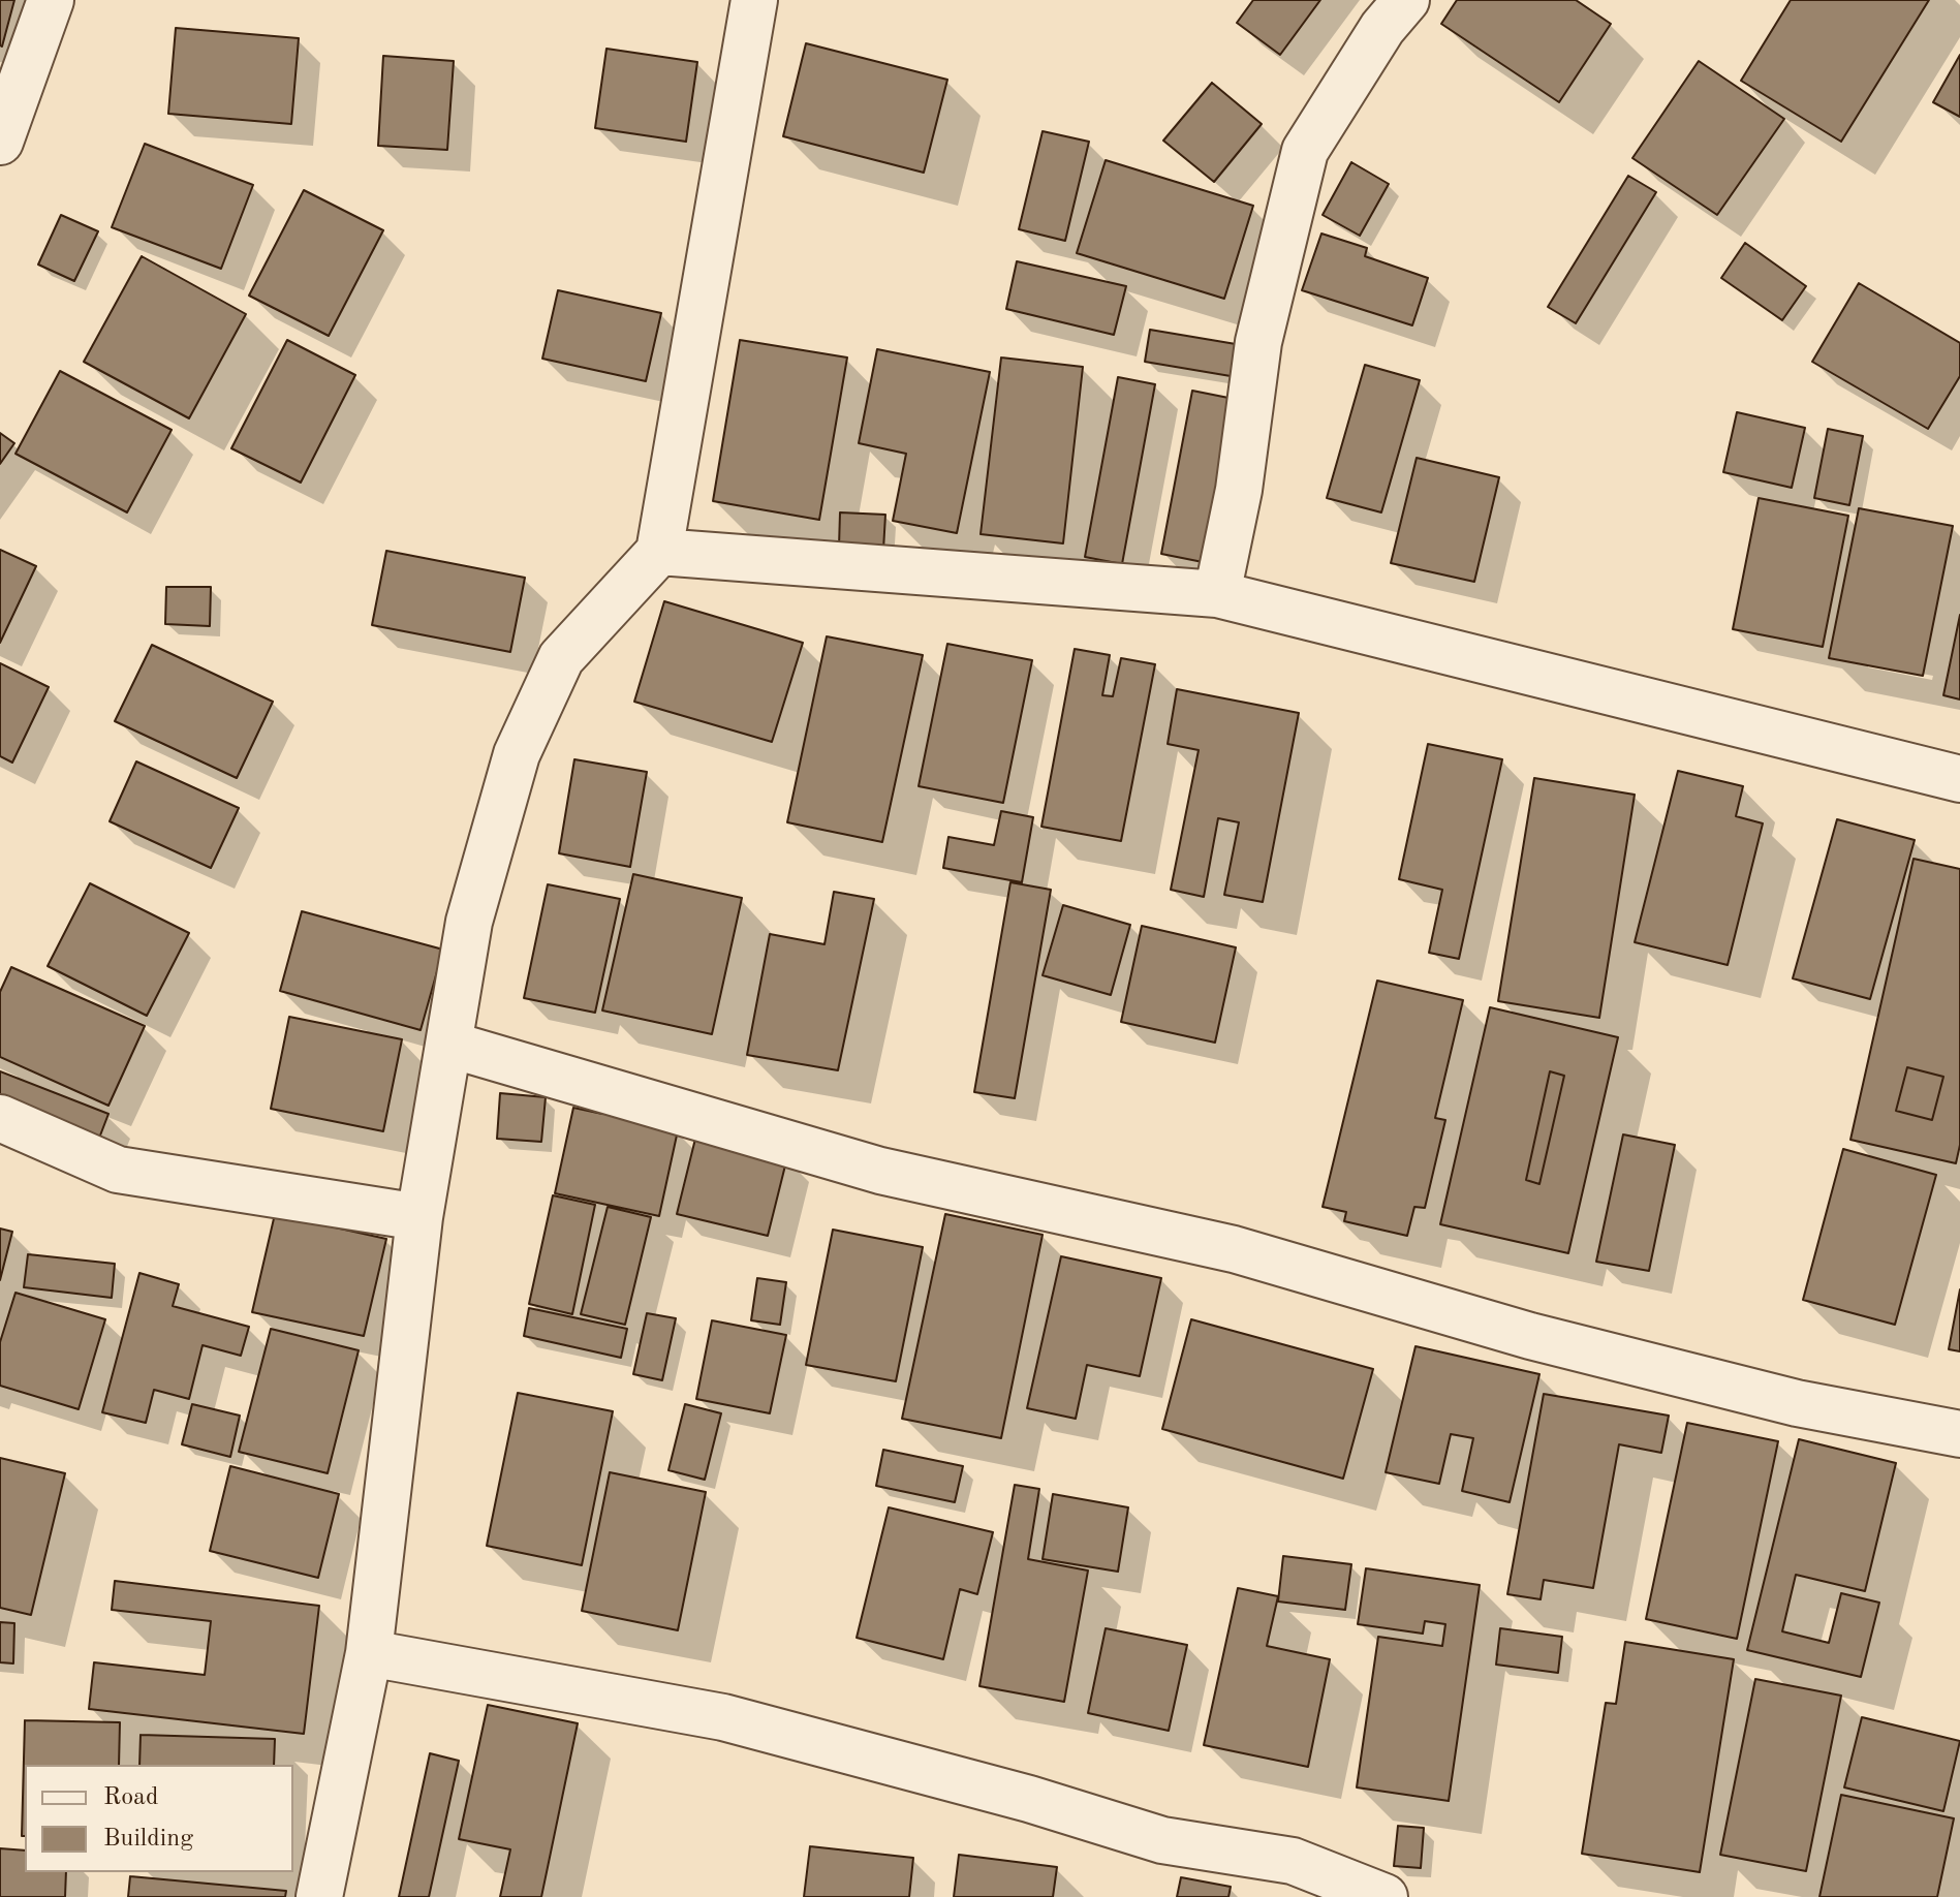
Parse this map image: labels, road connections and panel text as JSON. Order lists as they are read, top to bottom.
{
  "legend": ["Road", "Building"]
}
